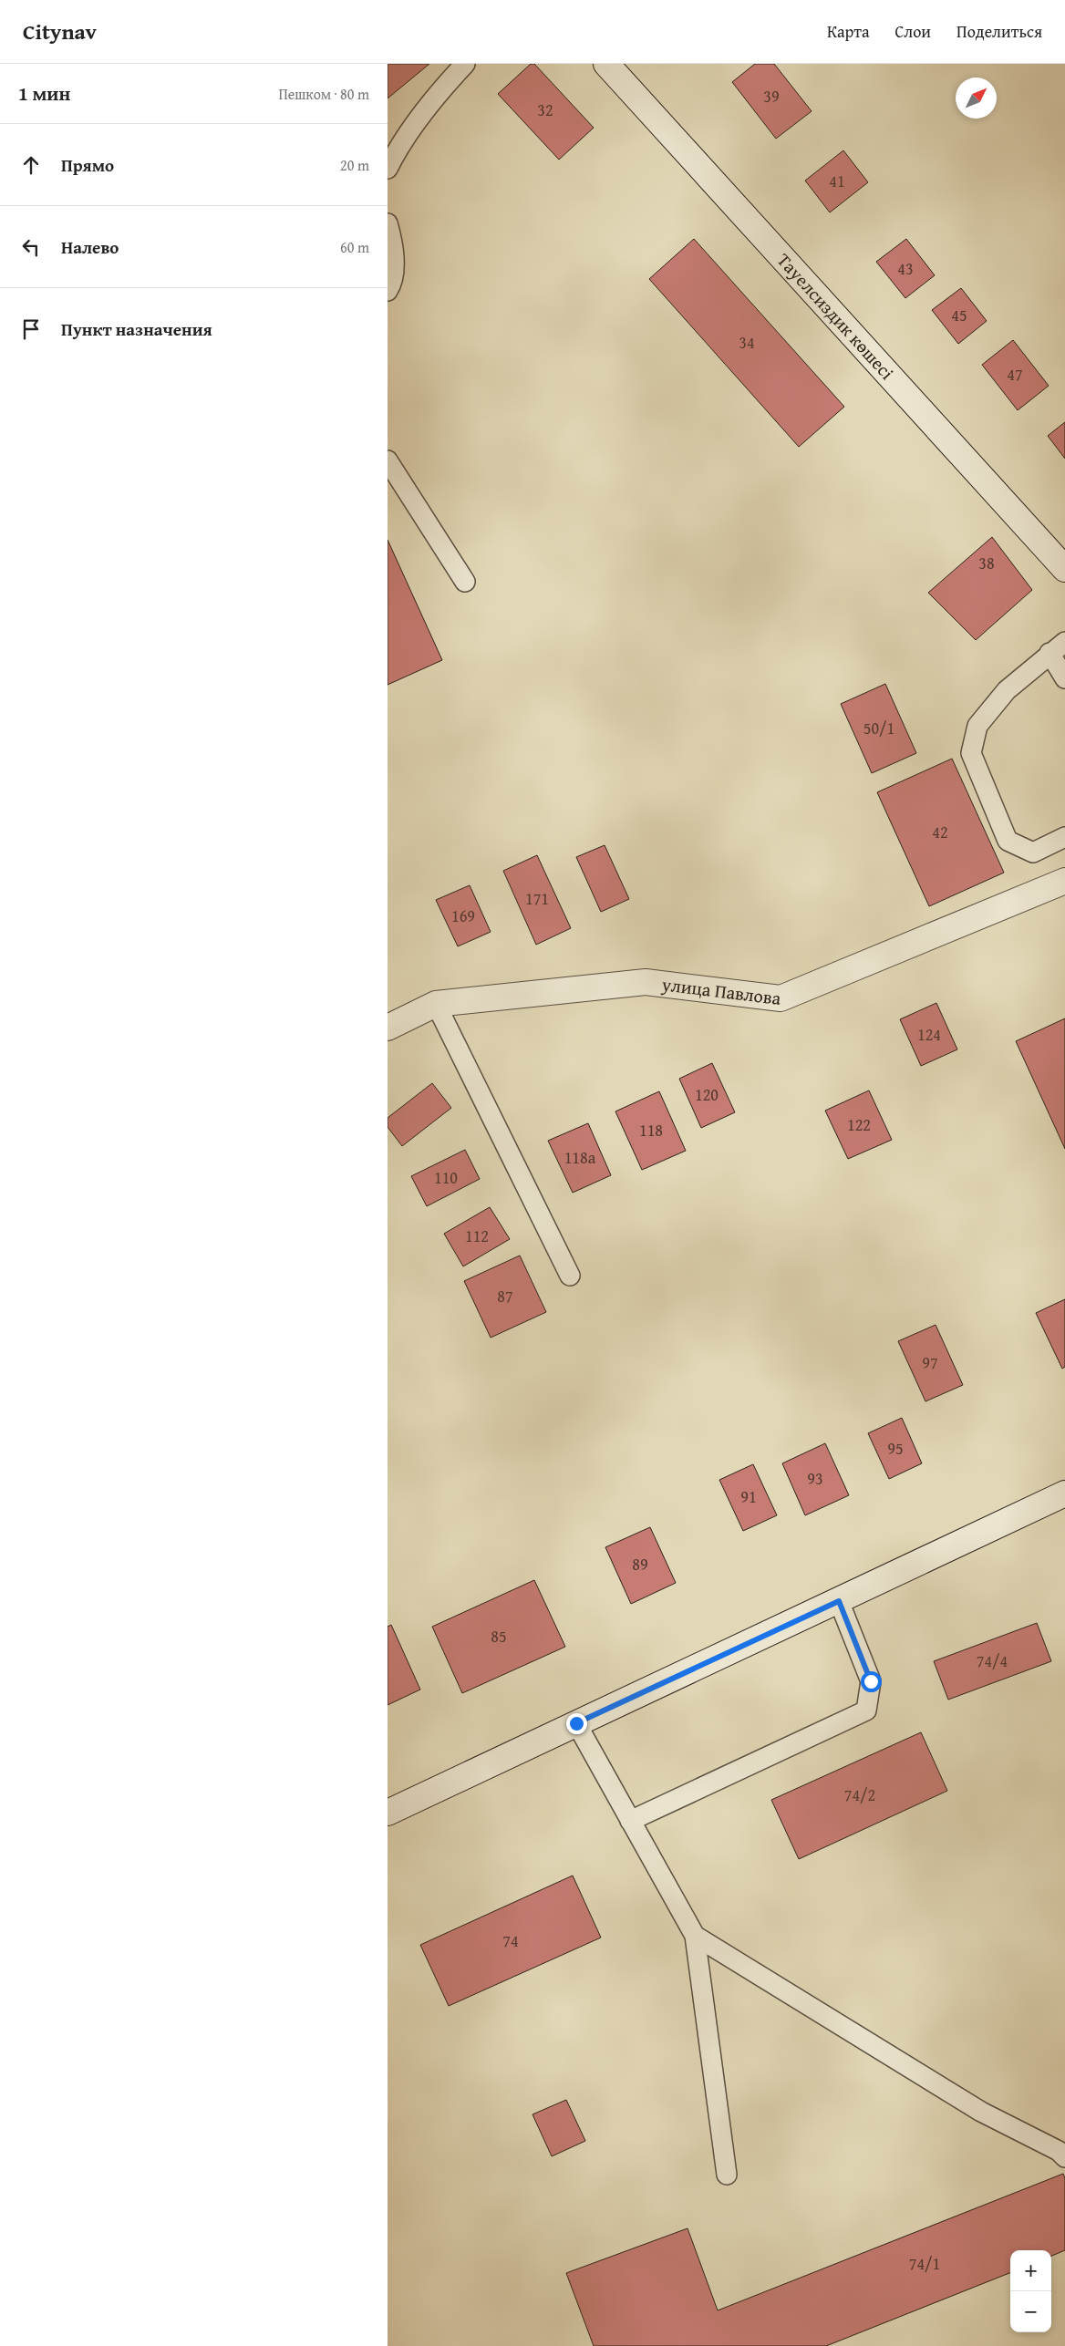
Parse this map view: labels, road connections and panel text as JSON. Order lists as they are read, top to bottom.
{
  "streets": {
    "street": ["Тауелсиздик көшесі", "улица Павлова"]
  },
  "house_numbers": [
    "39",
    "32",
    "41",
    "43",
    "45",
    "34",
    "47",
    "38",
    "50/1",
    "42",
    "171",
    "169",
    "124",
    "120",
    "122",
    "118",
    "118а",
    "110",
    "112",
    "87",
    "97",
    "95",
    "93",
    "91",
    "89",
    "85",
    "74/4",
    "74/2",
    "74",
    "74/1"
  ],
  "north": "top right",
  "page": {
    "header": "Citynav",
    "nav": ["Карта", "Слои", "Поделиться"],
    "heading": ["1 мин", "Пешком · 80 m"],
    "list": [
      ["Прямо", "20 m"],
      ["Налево", "60 m"],
      "Пункт назначения"
    ],
    "map_buttons": ["+", "−"]
  }
}
